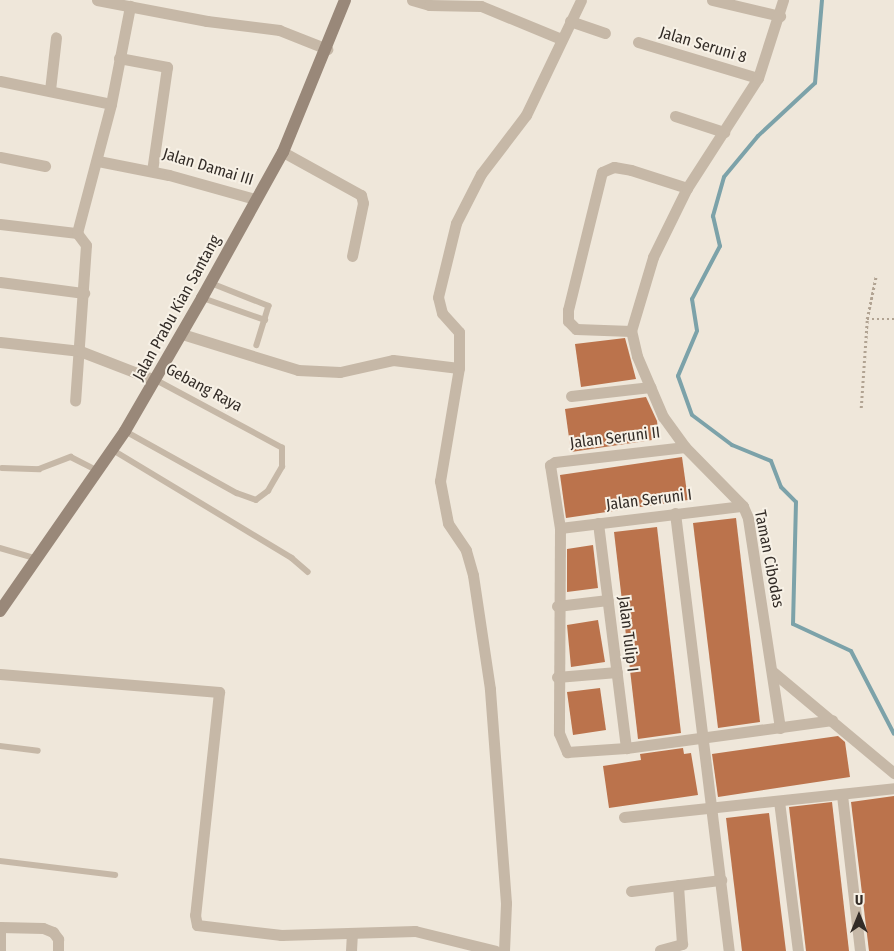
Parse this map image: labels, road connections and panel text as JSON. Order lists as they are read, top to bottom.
{
  "streets": {
    "main road": ["Jalan Prabu Kian Santang"],
    "street": [
      "Jalan Seruni 8",
      "Jalan Damai III",
      "Gebang Raya",
      "Jalan Seruni II",
      "Jalan Seruni I",
      "Taman Cibodas",
      "Jalan Tulip I"
    ]
  },
  "crossings": [
    ["Jalan Damai III", "Jalan Prabu Kian Santang"],
    ["Jalan Prabu Kian Santang", "Gebang Raya"],
    ["Jalan Seruni II", "Jalan Seruni I"],
    ["Jalan Seruni II", "Taman Cibodas"],
    ["Jalan Seruni I", "Taman Cibodas"],
    ["Jalan Seruni I", "Jalan Tulip I"]
  ],
  "north": "top"
}
